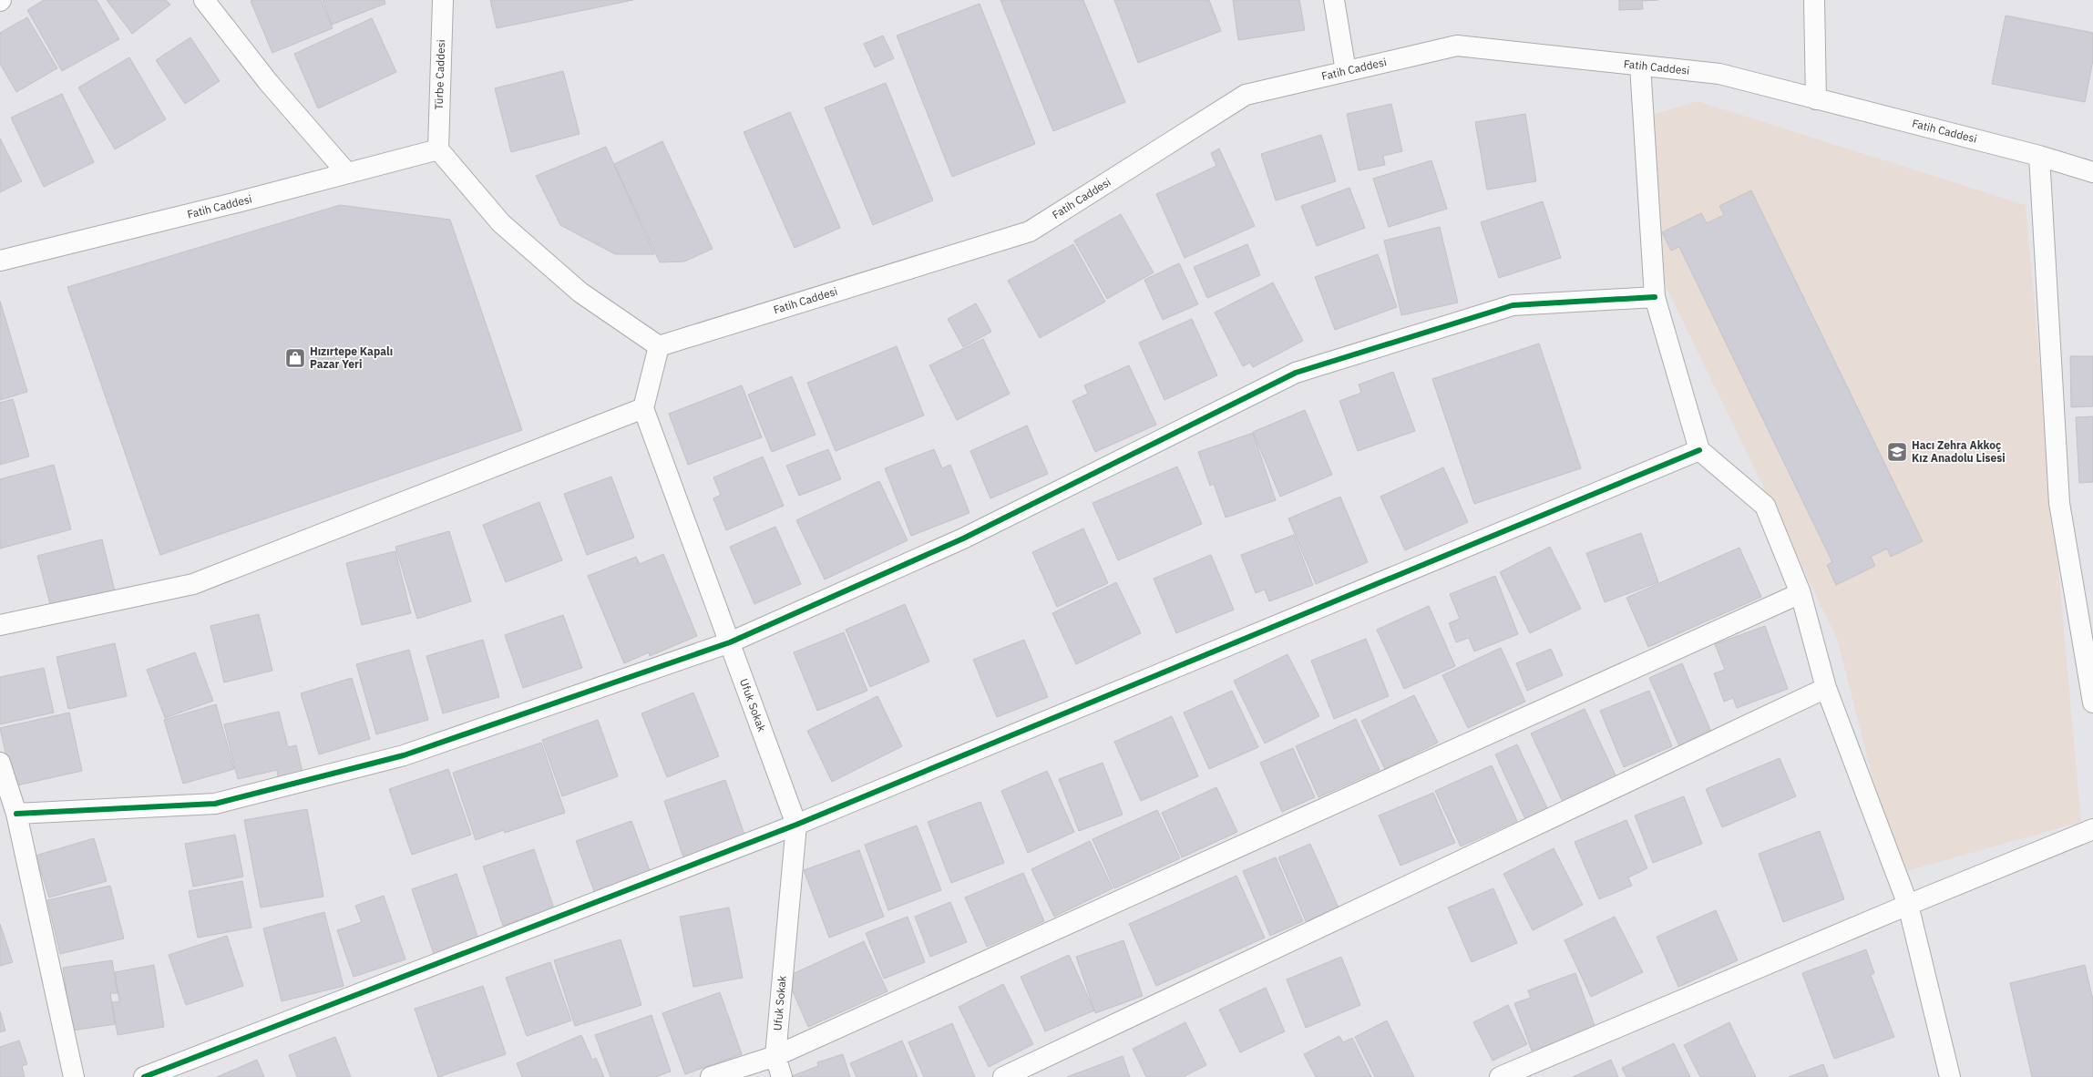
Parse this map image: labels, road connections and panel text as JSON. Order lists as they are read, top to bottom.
{
  "streets": {
    "street": ["Fatih Caddesi", "Türbe Caddesi", "Ufuk Sokak"]
  },
  "crossings": [
    ["Fatih Caddesi", "Türbe Caddesi"]
  ],
  "places": {
    "shop": ["Hızırtepe Kapalı Pazar Yeri"],
    "school or university": ["Hacı Zehra Akkoç Kız Anadolu Lisesi"]
  }
}
